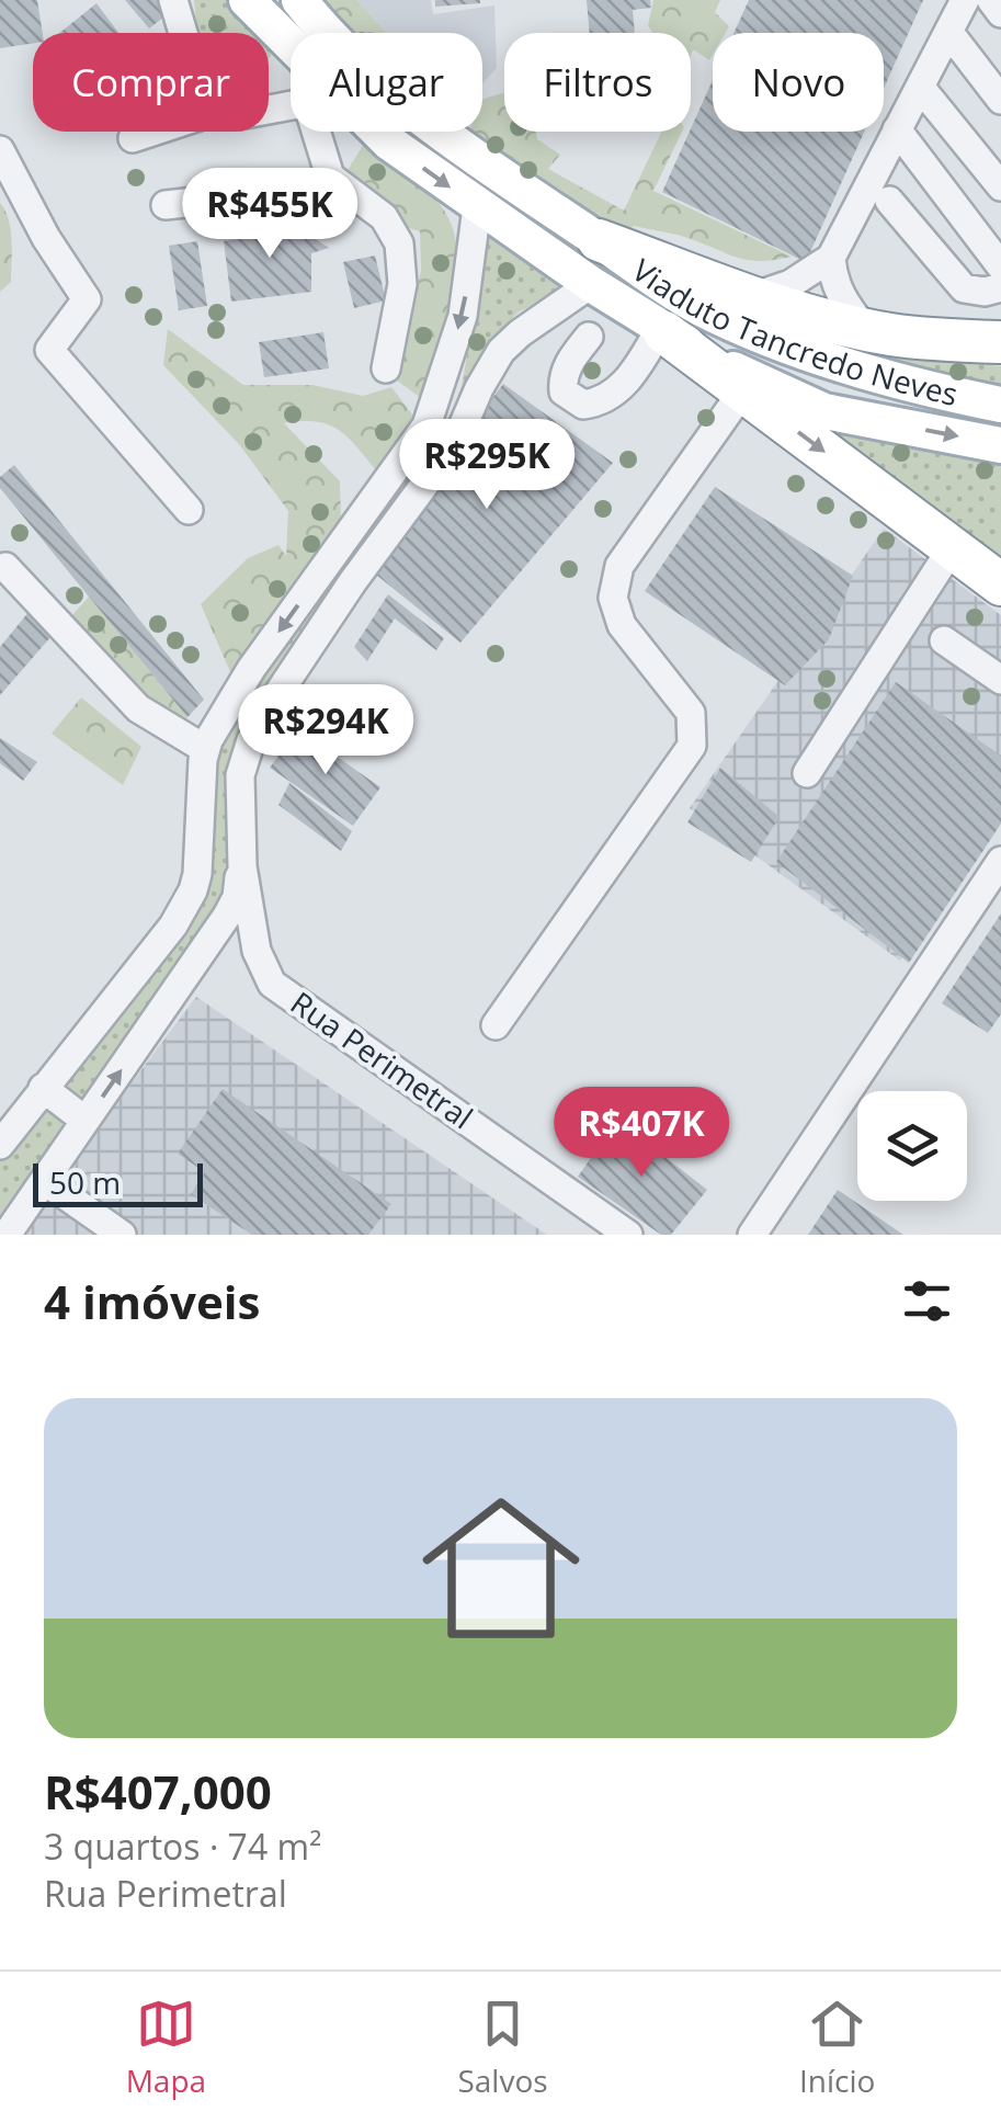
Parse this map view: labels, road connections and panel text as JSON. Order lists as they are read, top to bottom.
{
  "streets": {
    "main road": ["Viaduto Tancredo Neves"],
    "street": ["Rua Perimetral"]
  },
  "crossings": [
    ["Viaduto Tancredo Neves", "Rua Perimetral"]
  ],
  "scale_bar": "50 m",
  "page": {
    "chip": [
      "Comprar",
      "Alugar",
      "Filtros",
      "Novo"
    ],
    "price": [
      "R$455K",
      "R$295K",
      "R$294K",
      "R$407K"
    ],
    "scale": "50 m",
    "heading": "4 imóveis",
    "list": [
      {
        "name": "R$407,000",
        "note": "3 quartos · 74 m² · Rua Perimetral"
      }
    ],
    "tabs": ["Mapa", "Salvos", "Início"]
  }
}
